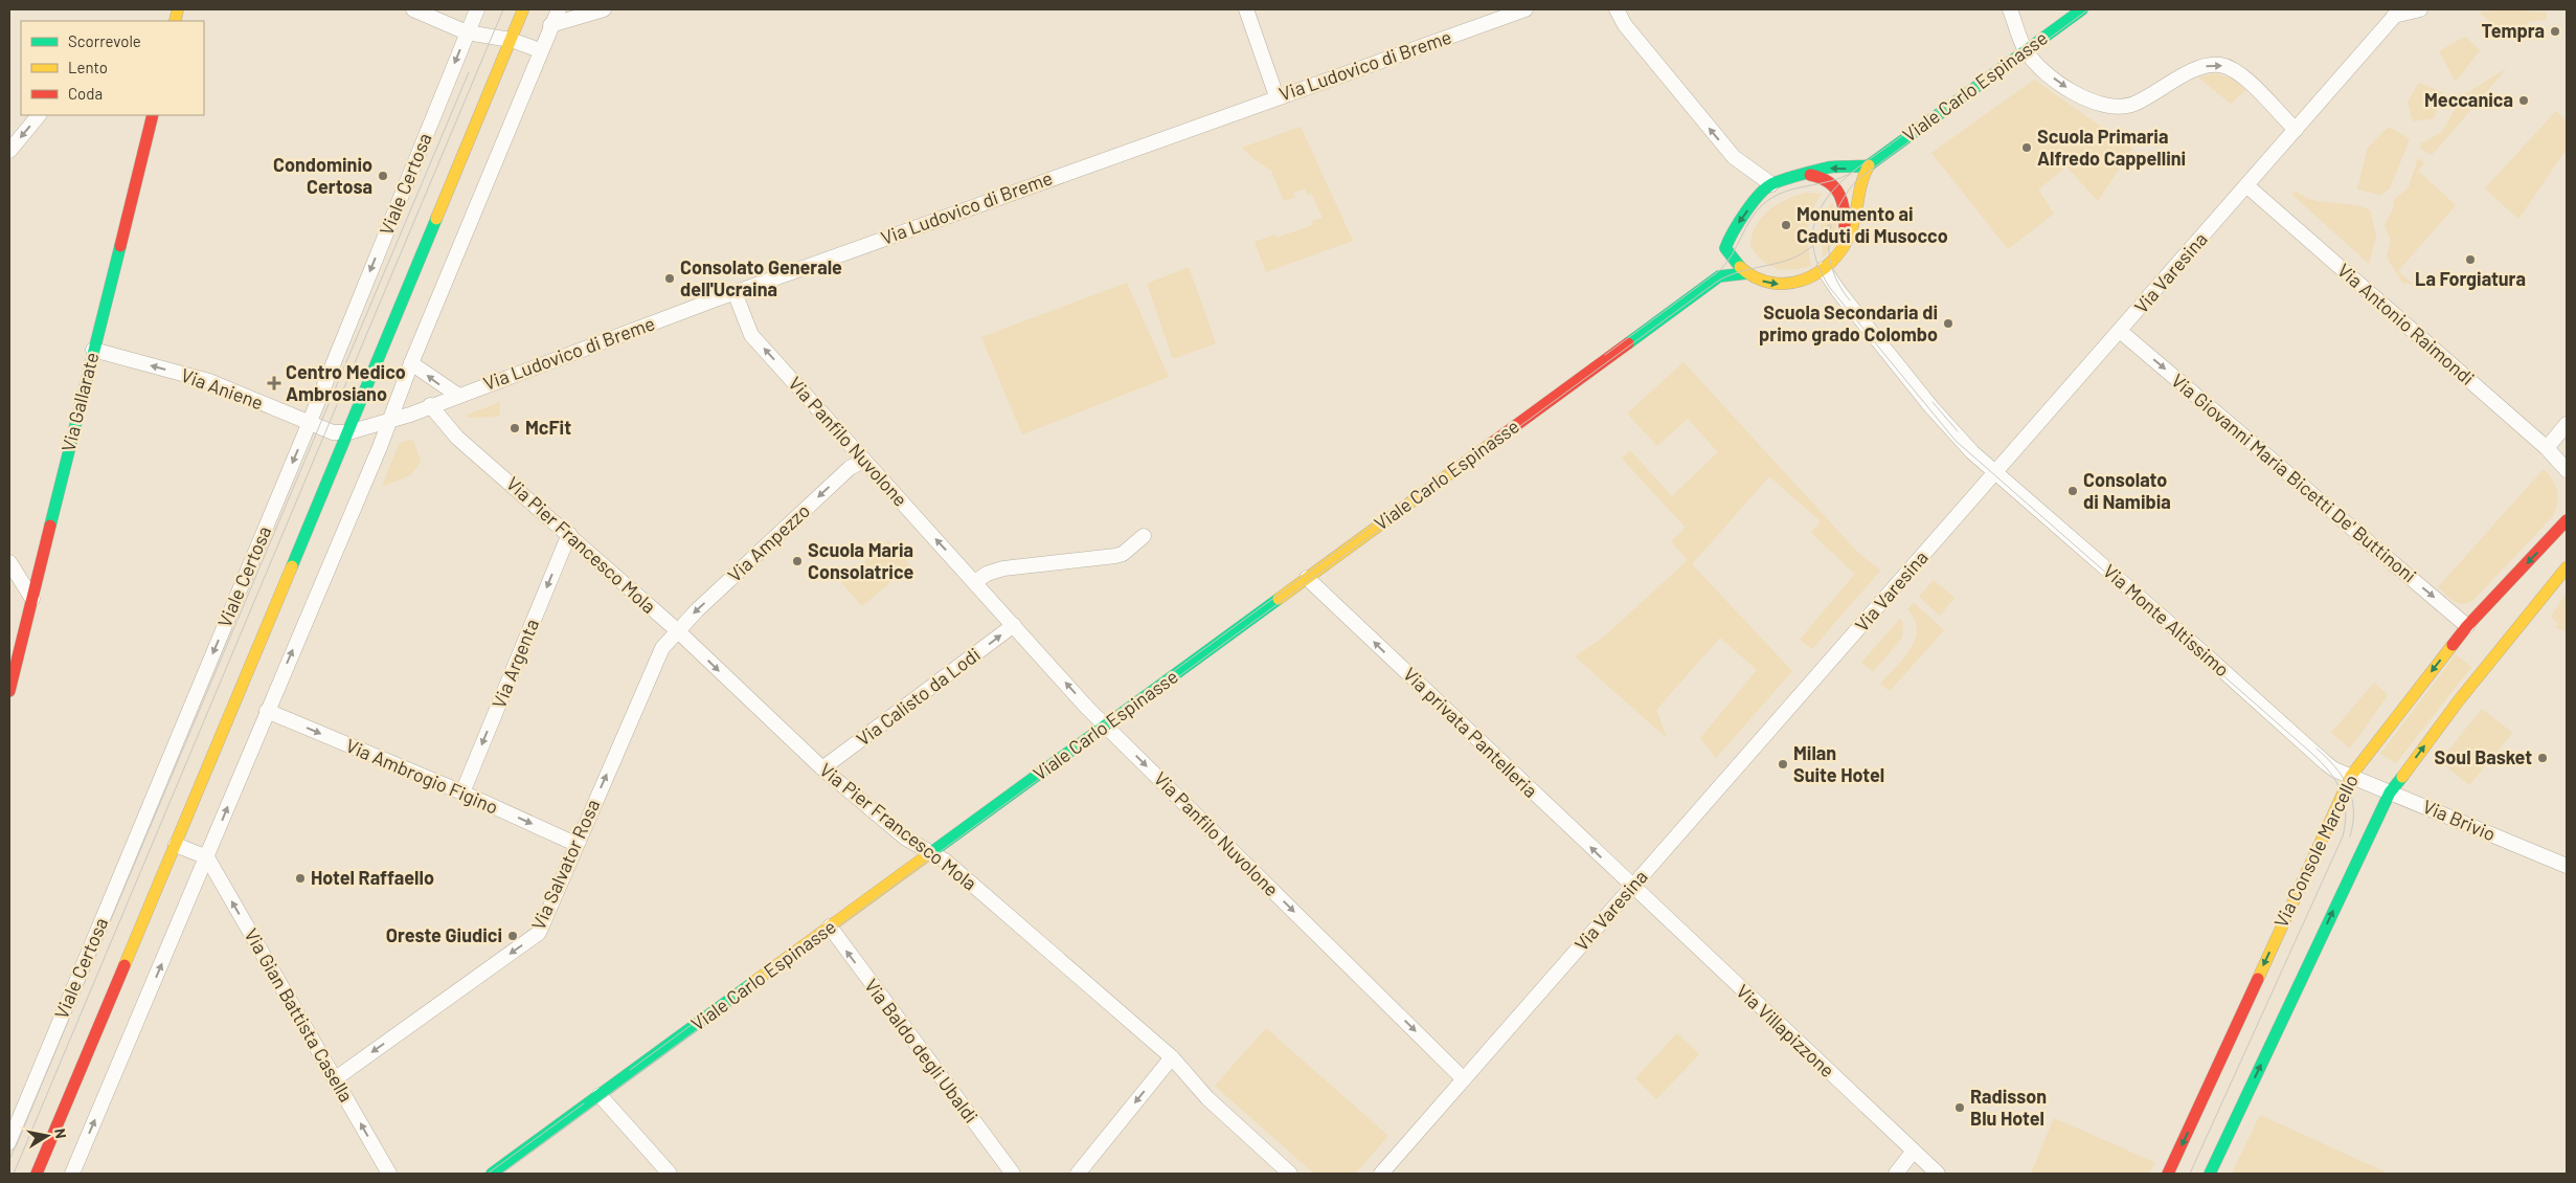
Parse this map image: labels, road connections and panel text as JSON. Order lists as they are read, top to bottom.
{
  "streets": {
    "street": [
      "Via Ludovico di Breme",
      "Viale Carlo Espinasse",
      "Viale Certosa",
      "Via Varesina",
      "Via Antonio Raimondi",
      "Via Aniene",
      "Via Gallarate",
      "Via Panfilo Nuvolone",
      "Via Giovanni Maria Bicetti De' Buttinoni",
      "Via Ampezzo",
      "Via Pier Francesco Mola",
      "Via Monte Altissimo",
      "Via Argenta",
      "Via Calisto da Lodi",
      "Via privata Pantelleria",
      "Via Ambrogio Figino",
      "Via Brivio",
      "Via Console Marcello",
      "Via Salvator Rosa",
      "Via Gian Battista Casella",
      "Via Villapizzone",
      "Via Baldo degli Ubaldi"
    ]
  },
  "crossings": [
    ["Via Ludovico di Breme", "Via Panfilo Nuvolone"],
    ["Via Ludovico di Breme", "Via Pier Francesco Mola"],
    ["Viale Carlo Espinasse", "Via Panfilo Nuvolone"],
    ["Viale Carlo Espinasse", "Via Pier Francesco Mola"],
    ["Viale Carlo Espinasse", "Via Monte Altissimo"],
    ["Viale Carlo Espinasse", "Via privata Pantelleria"],
    ["Viale Carlo Espinasse", "Via Baldo degli Ubaldi"],
    ["Viale Certosa", "Via Aniene"],
    ["Via Varesina", "Via Antonio Raimondi"],
    ["Via Varesina", "Via Panfilo Nuvolone"],
    ["Via Varesina", "Via Giovanni Maria Bicetti De' Buttinoni"],
    ["Via Varesina", "Via Monte Altissimo"],
    ["Via Varesina", "Via privata Pantelleria"],
    ["Via Varesina", "Via Villapizzone"],
    ["Via Aniene", "Via Gallarate"],
    ["Via Panfilo Nuvolone", "Via Ampezzo"],
    ["Via Panfilo Nuvolone", "Via Calisto da Lodi"],
    ["Via Giovanni Maria Bicetti De' Buttinoni", "Via Console Marcello"],
    ["Via Ampezzo", "Via Pier Francesco Mola"],
    ["Via Ampezzo", "Via Salvator Rosa"],
    ["Via Pier Francesco Mola", "Via Argenta"],
    ["Via Pier Francesco Mola", "Via Calisto da Lodi"],
    ["Via Pier Francesco Mola", "Via Salvator Rosa"],
    ["Via Monte Altissimo", "Via Brivio"],
    ["Via Argenta", "Via Ambrogio Figino"],
    ["Via privata Pantelleria", "Via Villapizzone"],
    ["Via Ambrogio Figino", "Via Salvator Rosa"],
    ["Via Brivio", "Via Console Marcello"],
    ["Via Salvator Rosa", "Via Gian Battista Casella"]
  ],
  "one_way": [
    "Via Aniene",
    "Via Giovanni Maria Bicetti De' Buttinoni",
    "Via Ampezzo",
    "Via Argenta",
    "Via Calisto da Lodi",
    "Via privata Pantelleria",
    "Via Ambrogio Figino",
    "Via Gian Battista Casella",
    "Via Baldo degli Ubaldi"
  ],
  "places": {
    "other": [
      "Tempra",
      "Meccanica",
      "Scuola Primaria Alfredo Cappellini",
      "Condominio Certosa",
      "Monumento ai Caduti di Musocco",
      "La Forgiatura",
      "Consolato Generale dell'Ucraina",
      "Scuola Secondaria di primo grado Colombo",
      "McFit",
      "Consolato di Namibia",
      "Scuola Maria Consolatrice",
      "Soul Basket",
      "Milan Suite Hotel",
      "Hotel Raffaello",
      "Oreste Giudici",
      "Radisson Blu Hotel"
    ],
    "health": ["Centro Medico Ambrosiano"]
  },
  "legend": ["Scorrevole", "Lento", "Coda"],
  "north": "right"
}
